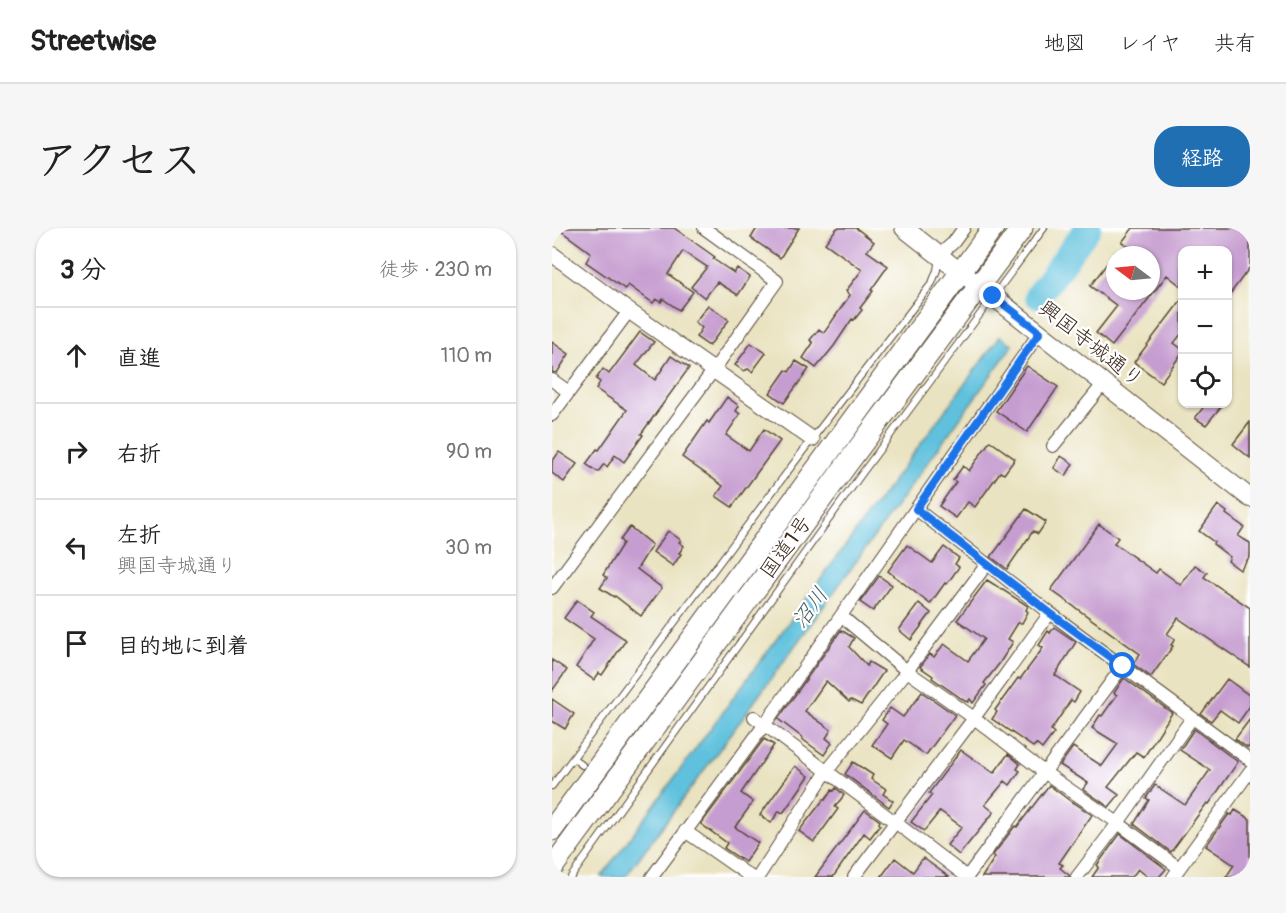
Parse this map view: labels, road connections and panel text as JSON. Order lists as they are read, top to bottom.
{
  "streets": {
    "highway": ["国道1号"],
    "main road": ["興国寺城通り"]
  },
  "crossings": [
    ["興国寺城通り", "国道1号"]
  ],
  "water": ["沼川"],
  "north": "left",
  "page": {
    "header": "Streetwise",
    "nav": ["地図", "レイヤ", "共有"],
    "title": "アクセス",
    "buttons": "経路",
    "heading": ["3 分", "徒歩 · 230 m"],
    "map_buttons": ["+", "−"],
    "list": [
      ["直進", "110 m"],
      ["右折", "90 m"],
      ["左折", "興国寺城通り", "30 m"],
      "目的地に到着"
    ]
  }
}
